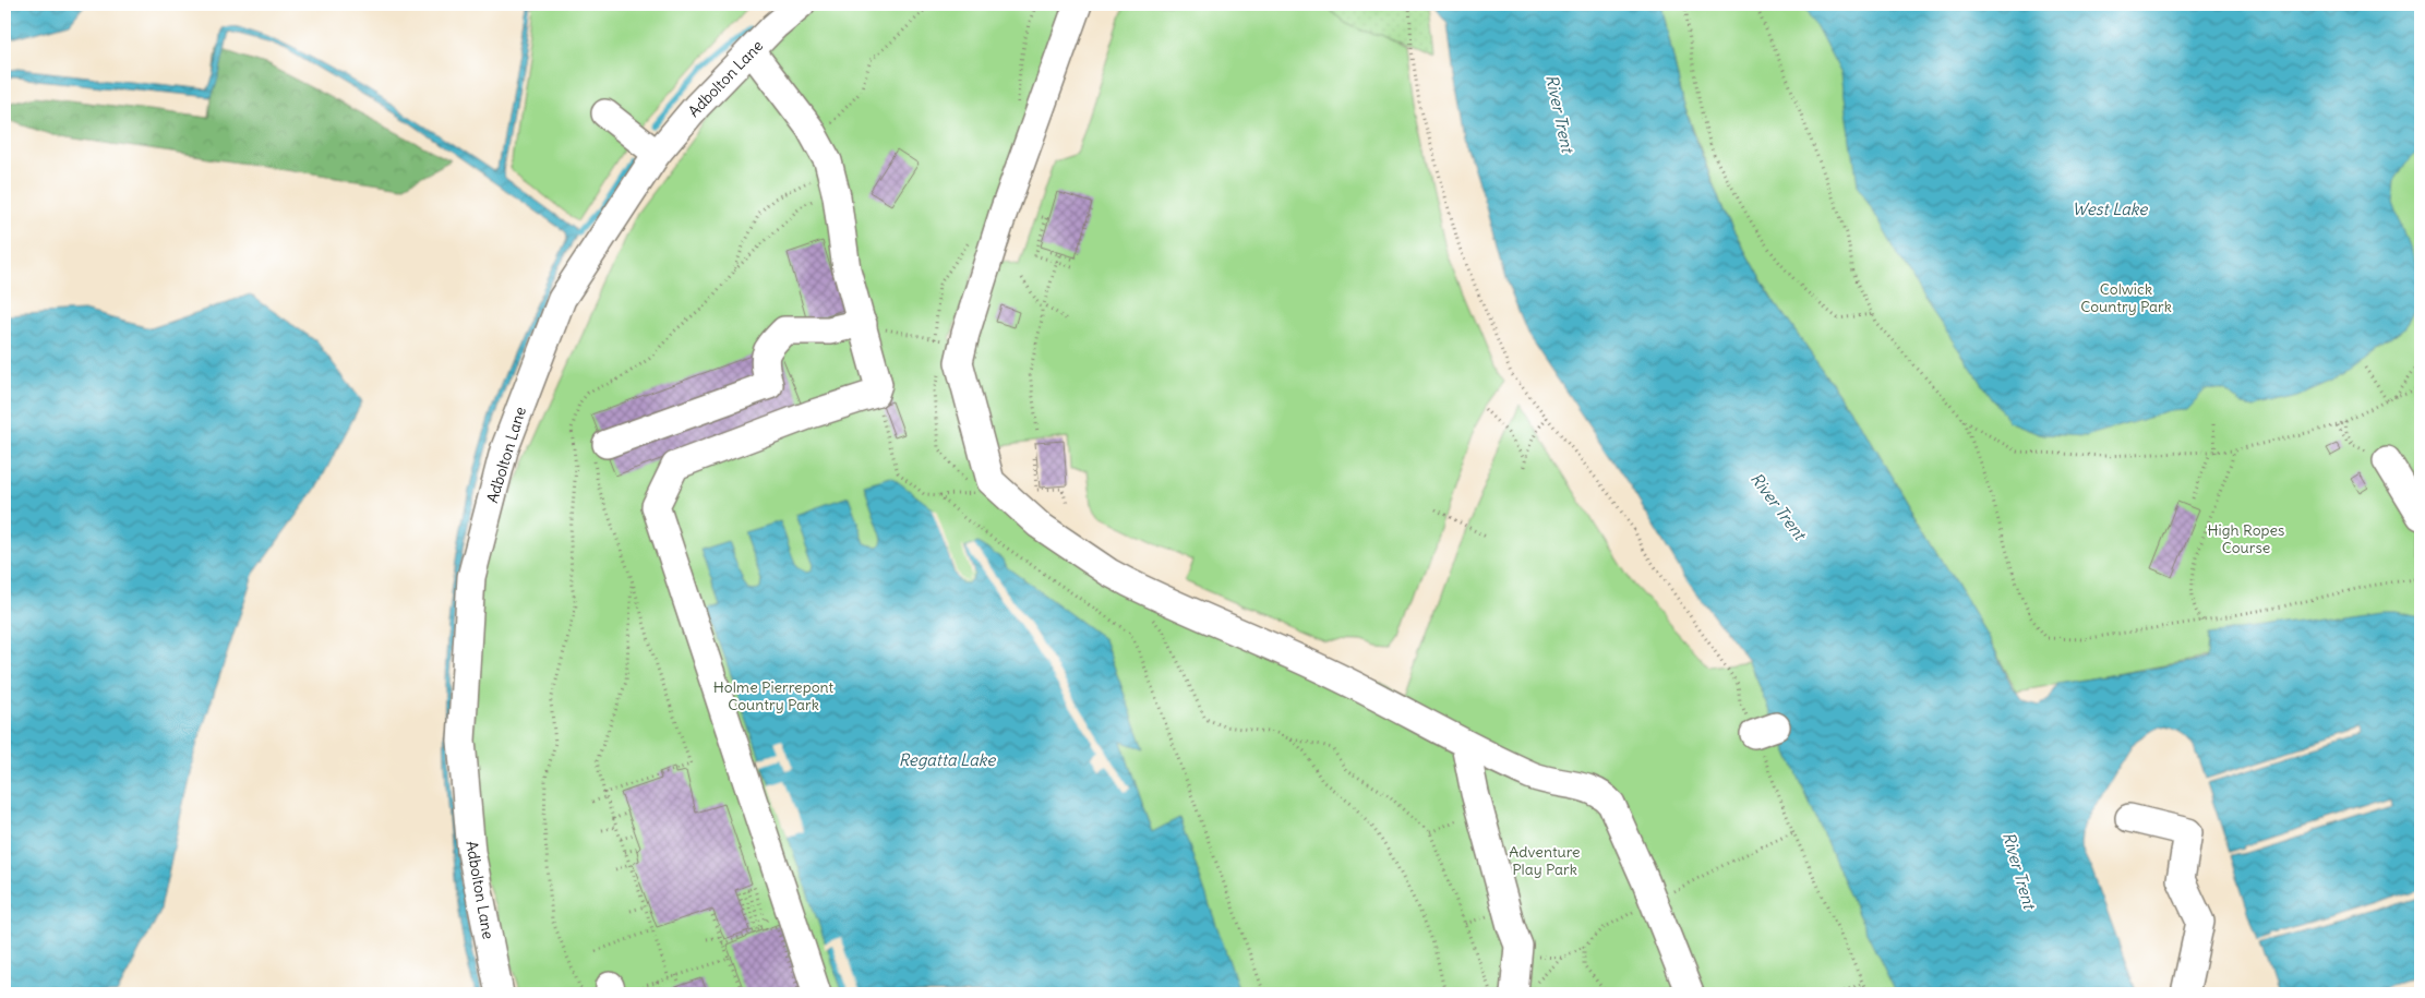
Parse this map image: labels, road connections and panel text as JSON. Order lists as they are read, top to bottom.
{
  "streets": {
    "street": ["Adbolton Lane"]
  },
  "water": ["River Trent", "West Lake", "Regatta Lake"],
  "parks": [
    "Colwick Country Park",
    "High Ropes Course",
    "Holme Pierrepont Country Park",
    "Adventure Play Park"
  ]
}
